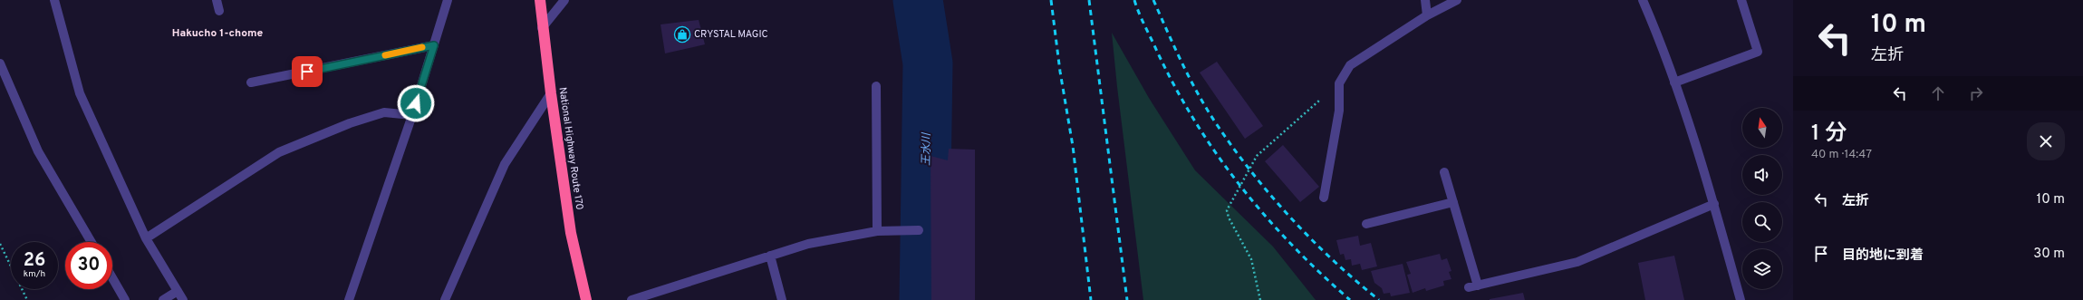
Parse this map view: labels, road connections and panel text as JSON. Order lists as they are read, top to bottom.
{
  "streets": {
    "highway": ["National Highway Route 170"]
  },
  "districts": ["Hakucho 1-chome"],
  "water": ["王水川"],
  "places": {
    "shop": ["CRYSTAL MAGIC"]
  },
  "north": "top",
  "page": {
    "turn": ["10 m", "左折"],
    "heading": ["1 分", "40 m · 14:47"],
    "list": [
      {
        "name": "左折",
        "value": "10 m"
      },
      {
        "name": "目的地に到着",
        "value": "30 m"
      }
    ],
    "speed": "26 km/h",
    "limit": "30"
  }
}
